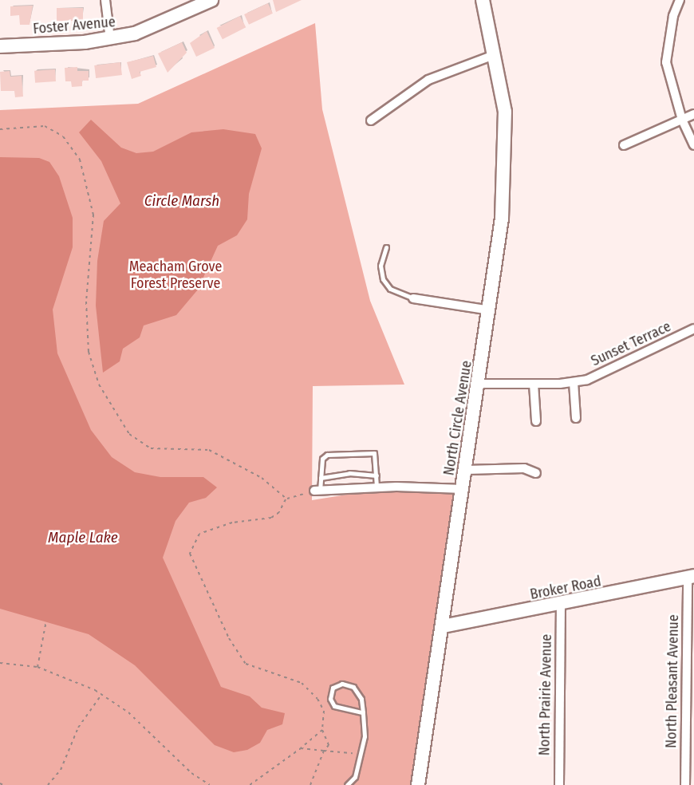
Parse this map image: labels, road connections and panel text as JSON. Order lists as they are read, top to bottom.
{
  "streets": {
    "street": [
      "Foster Avenue",
      "Sunset Terrace",
      "North Circle Avenue",
      "Broker Road",
      "North Pleasant Avenue",
      "North Prairie Avenue"
    ]
  },
  "crossings": [
    ["Sunset Terrace", "North Circle Avenue"],
    ["North Circle Avenue", "Broker Road"],
    ["Broker Road", "North Pleasant Avenue"],
    ["Broker Road", "North Prairie Avenue"]
  ],
  "water": ["Circle Marsh", "Maple Lake"],
  "parks": ["Meacham Grove Forest Preserve"]
}
